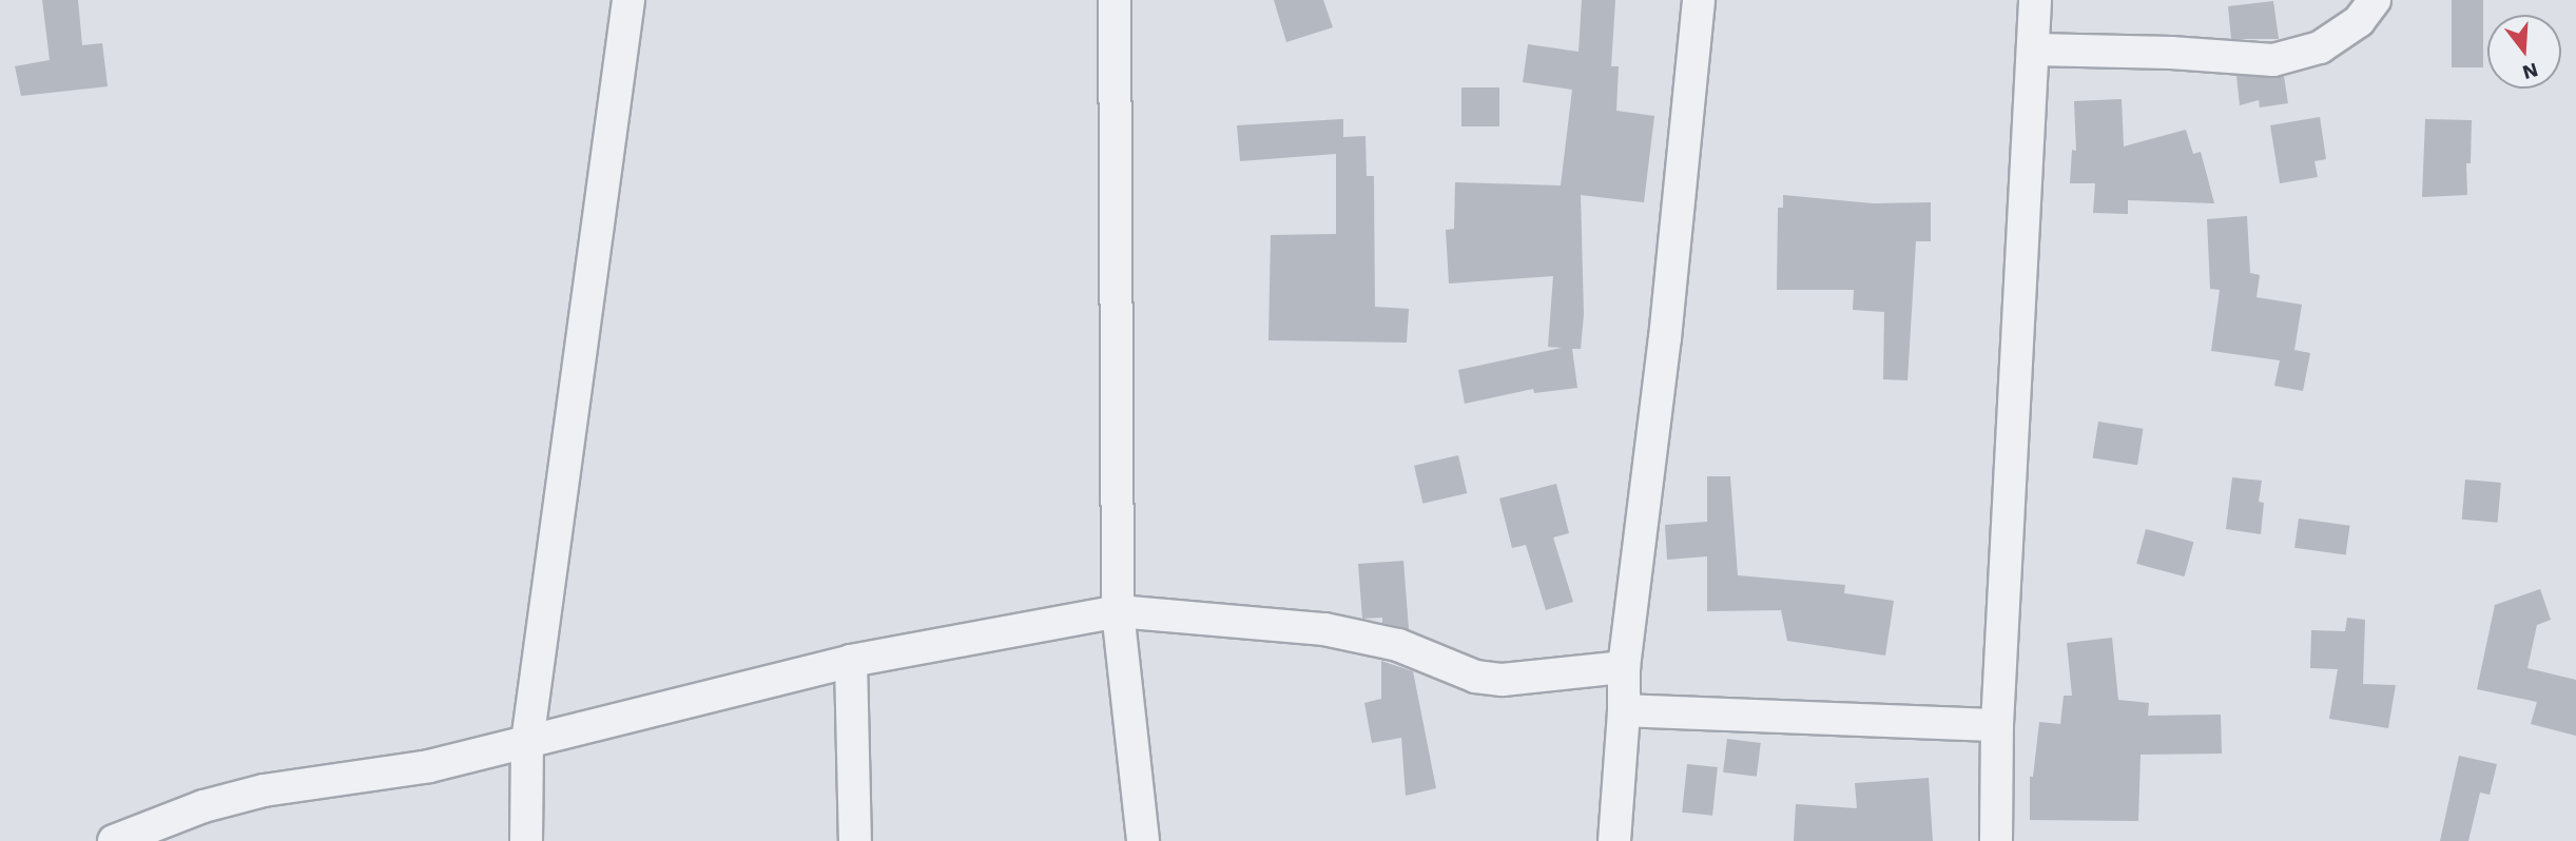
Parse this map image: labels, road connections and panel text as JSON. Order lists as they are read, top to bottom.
{
  "north": "bottom"
}
